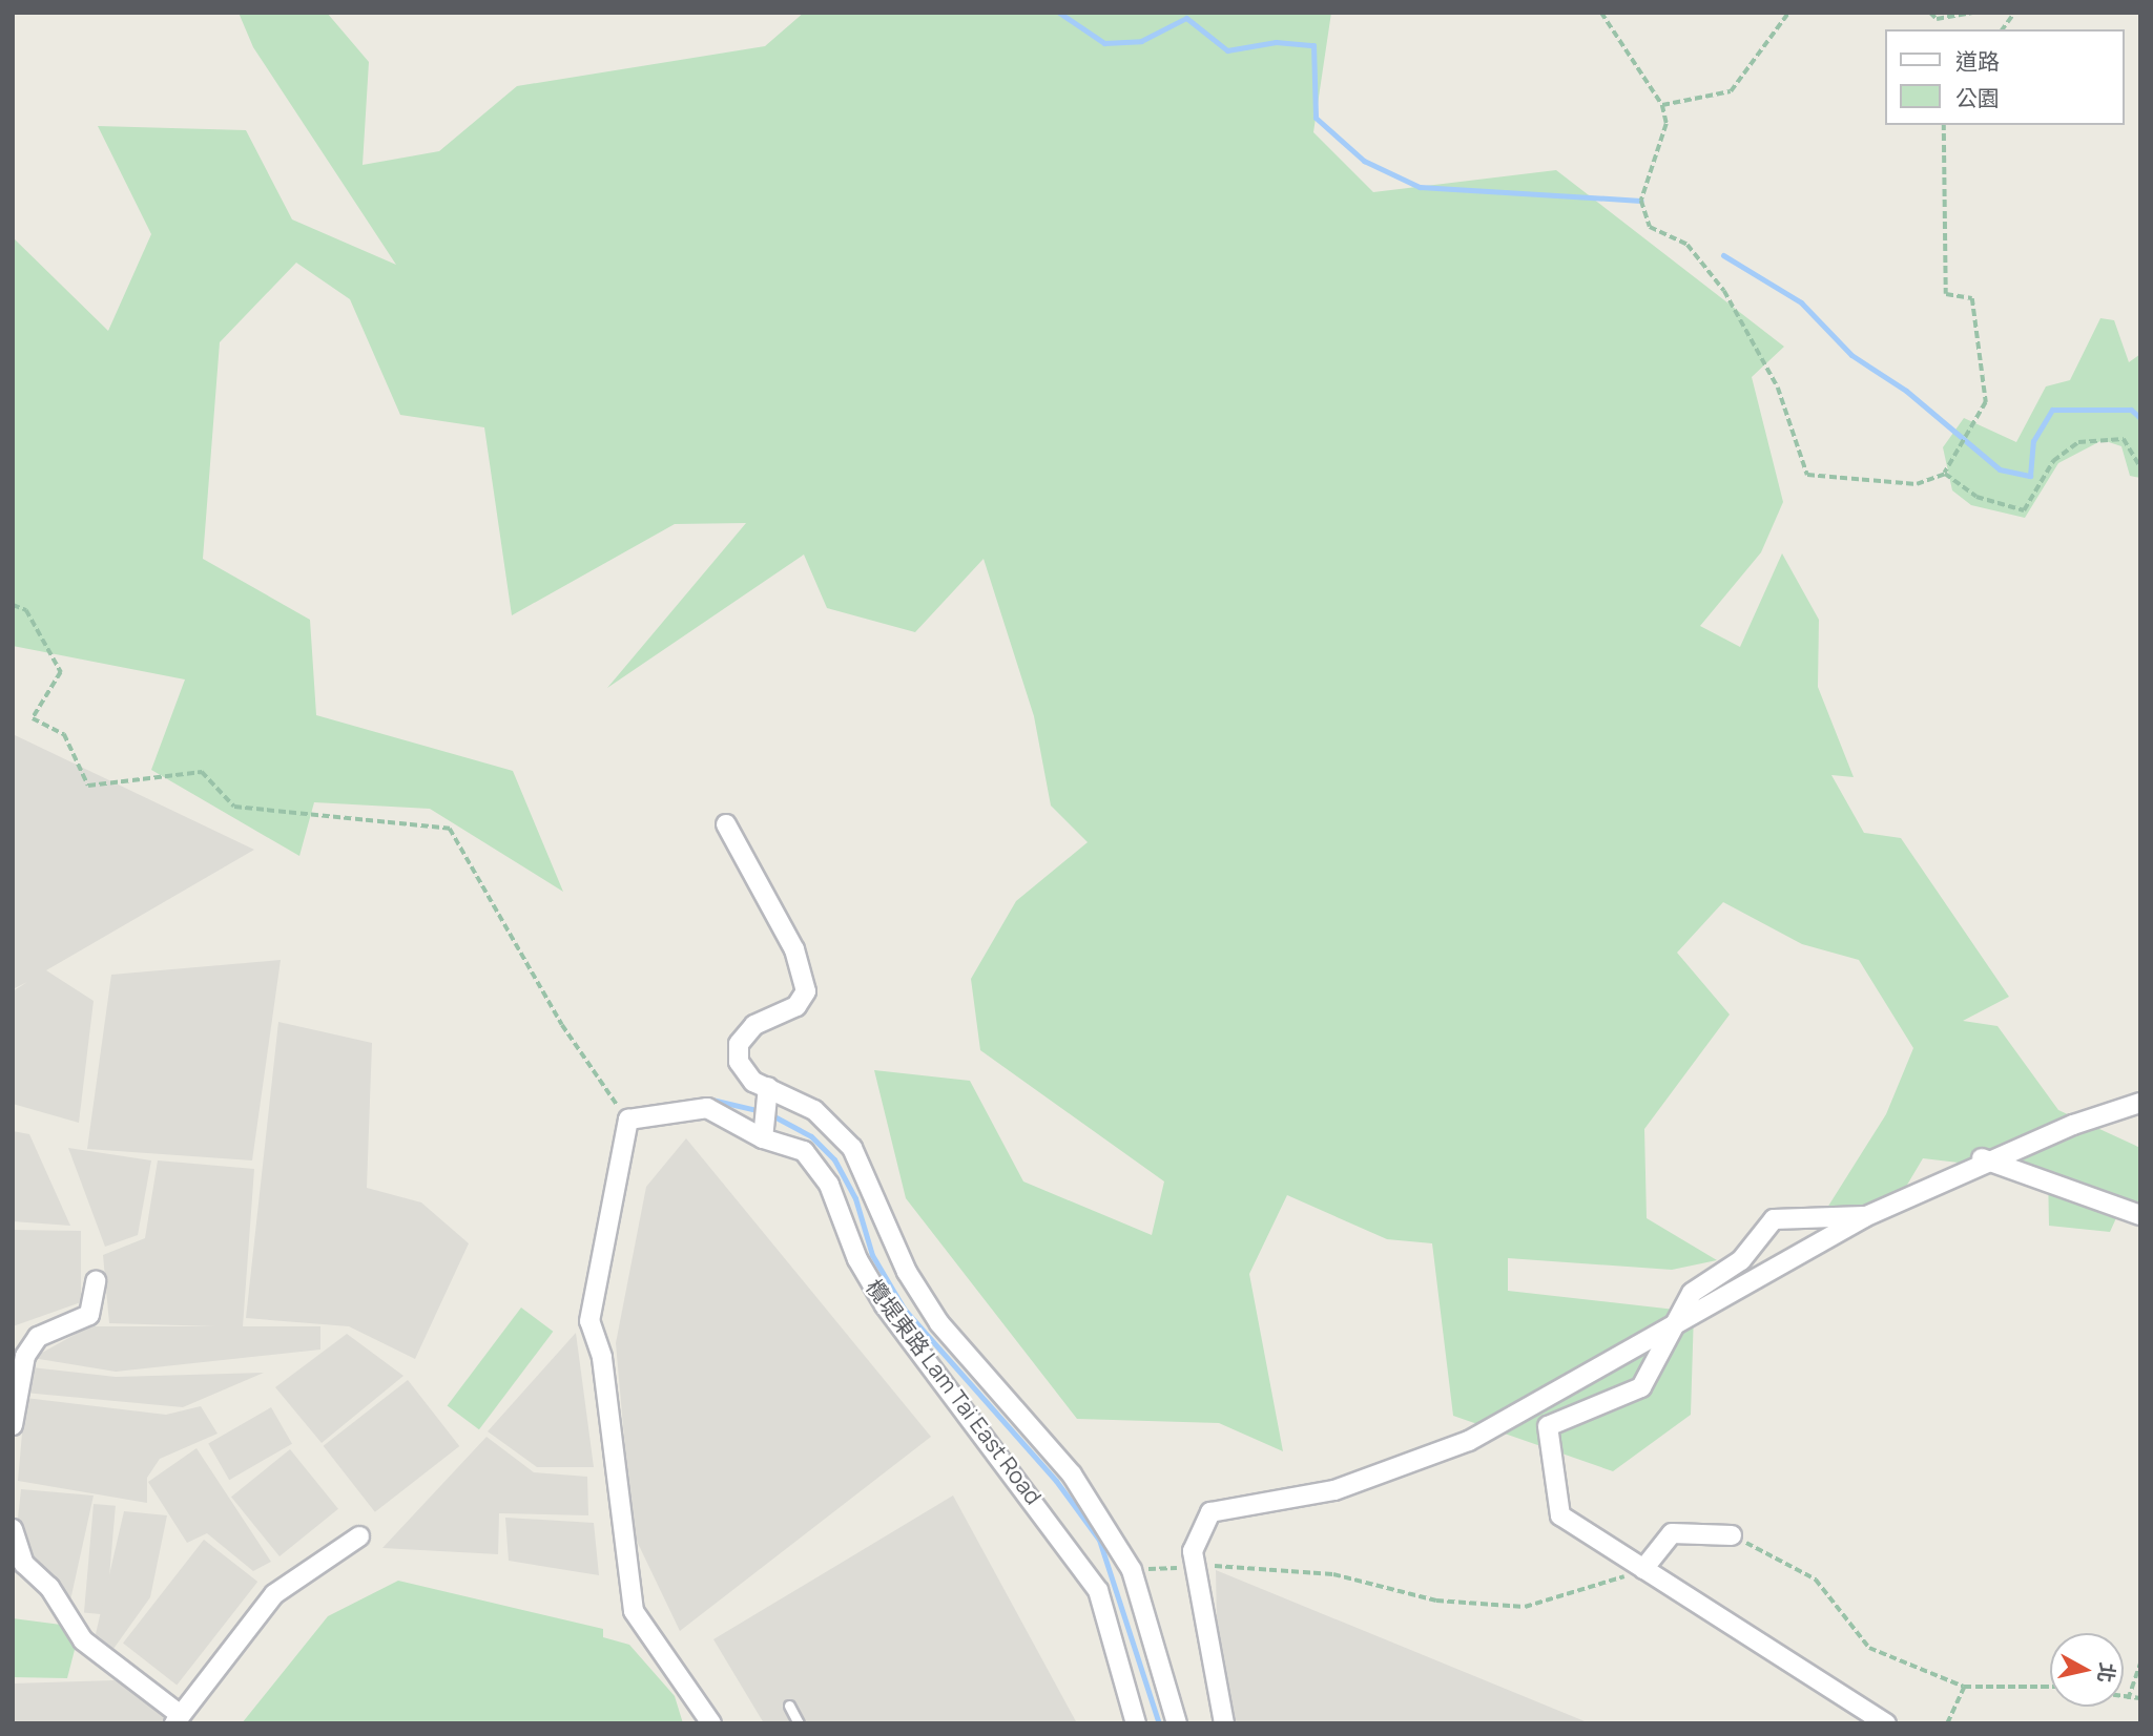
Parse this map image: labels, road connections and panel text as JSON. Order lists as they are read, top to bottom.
{
  "streets": {
    "street": ["欖堤東路 Lam Tai East Road"]
  },
  "legend": ["道路", "公園"],
  "north": "right"
}
